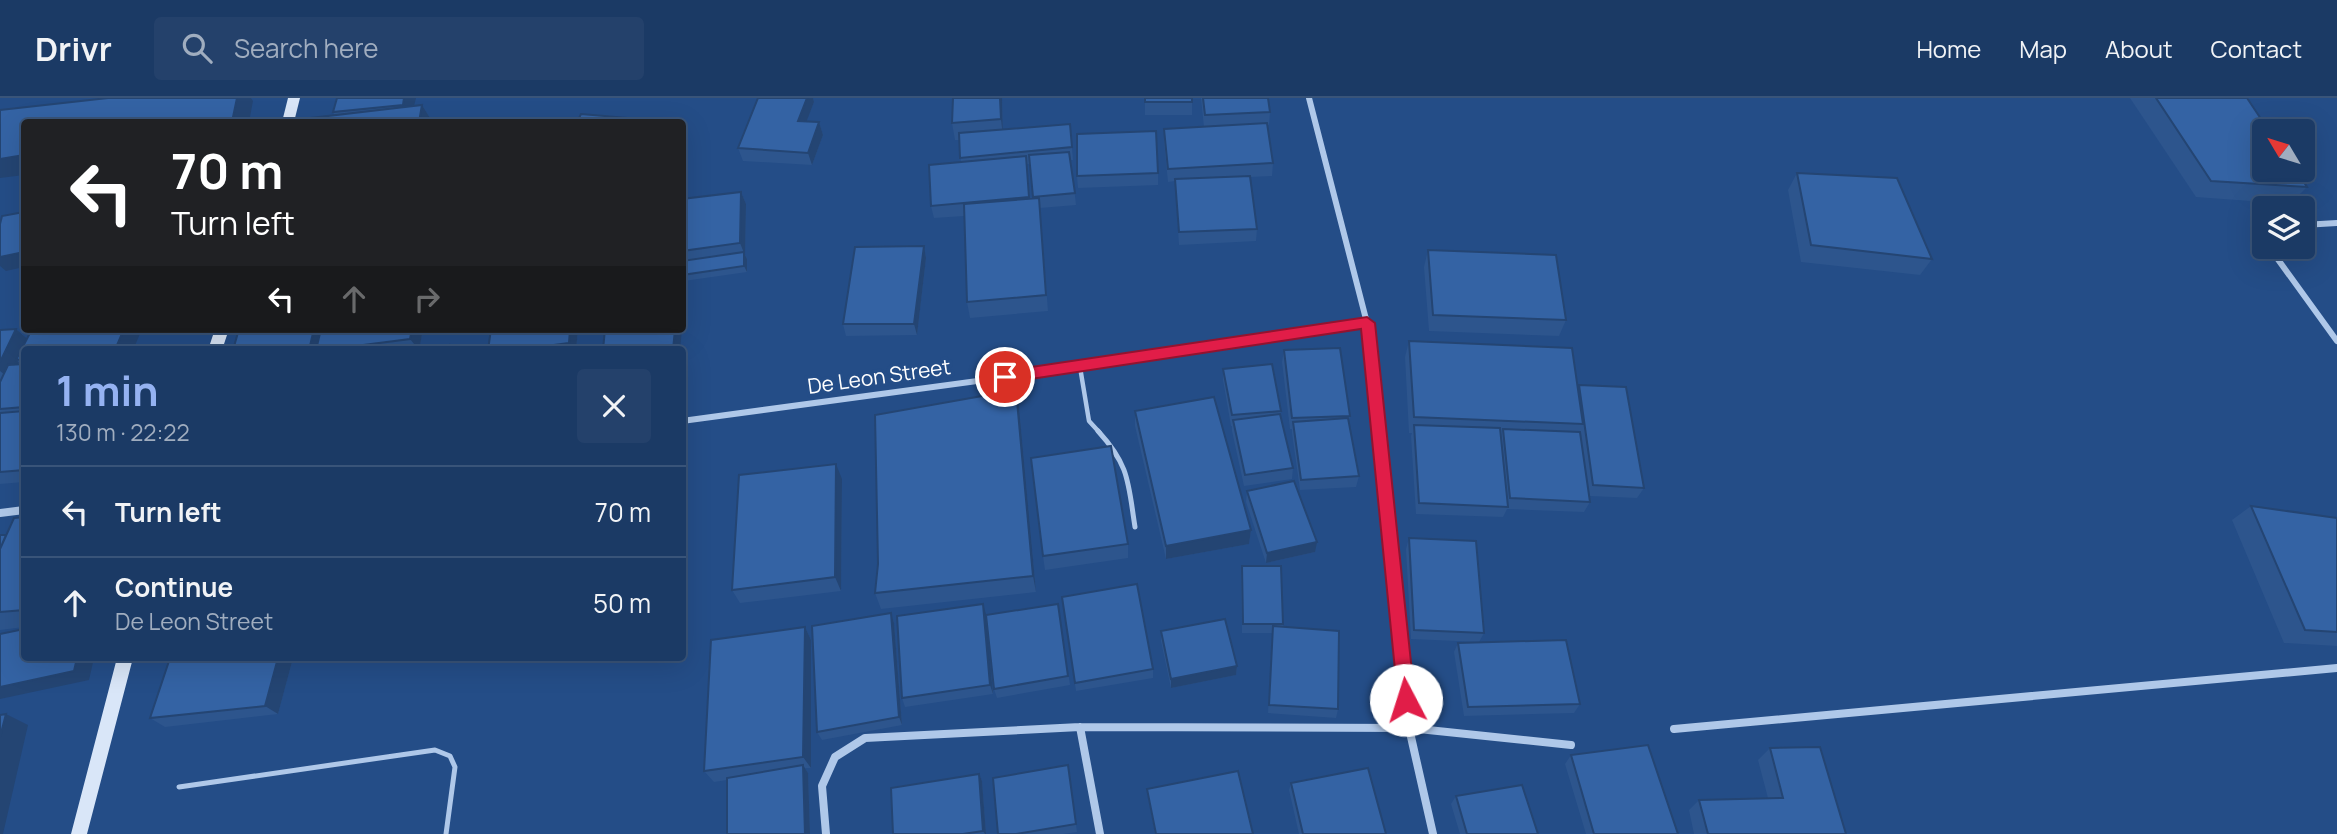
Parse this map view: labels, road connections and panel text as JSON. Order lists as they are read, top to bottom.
{
  "streets": {
    "street": ["De Leon Street"]
  },
  "north": "top left",
  "page": {
    "header": "Drivr",
    "search": "Search here",
    "nav": [
      "Home",
      "Map",
      "About",
      "Contact"
    ],
    "turn": ["70 m", "Turn left"],
    "heading": ["1 min", "130 m · 22:22"],
    "list": [
      {
        "name": "Turn left",
        "value": "70 m"
      },
      {
        "name": "Continue",
        "note": "De Leon Street",
        "value": "50 m"
      }
    ]
  }
}
